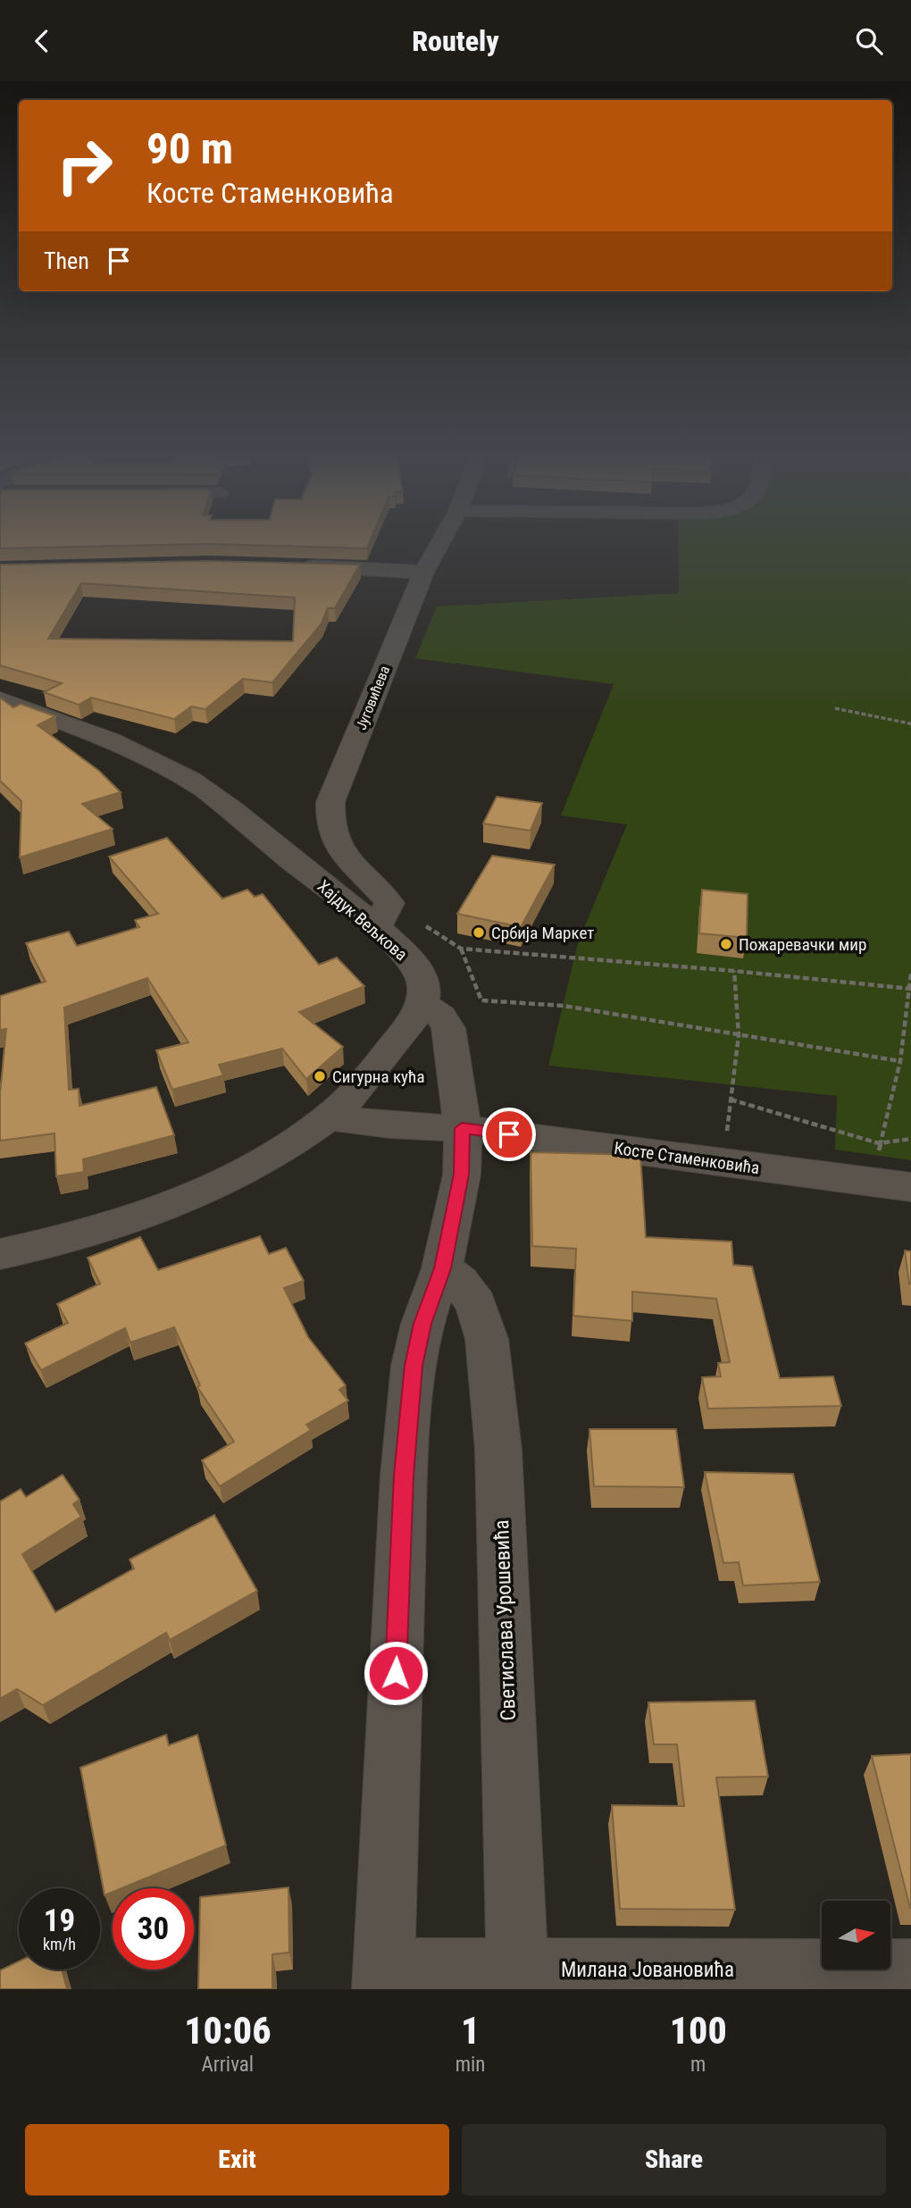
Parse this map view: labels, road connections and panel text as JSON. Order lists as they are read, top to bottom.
{
  "streets": {
    "street": [
      "Југовићева",
      "Хајдук Вељкова",
      "Косте Стаменковића",
      "Светислава Урошевића",
      "Милана Јовановића"
    ]
  },
  "crossings": [
    ["Југовићева", "Хајдук Вељкова"],
    ["Светислава Урошевића", "Милана Јовановића"]
  ],
  "places": ["Србија Маркет", "Пожаревачки мир", "Сигурна кућа"],
  "north": "right",
  "page": {
    "header": "Routely",
    "turn": ["90 m", "Косте Стаменковића"],
    "then": "Then",
    "speed": "19 km/h",
    "limit": "30",
    "eta": [
      "10:06",
      "Arrival",
      "1",
      "min",
      "100",
      "m"
    ],
    "buttons": ["Exit", "Share"]
  }
}
